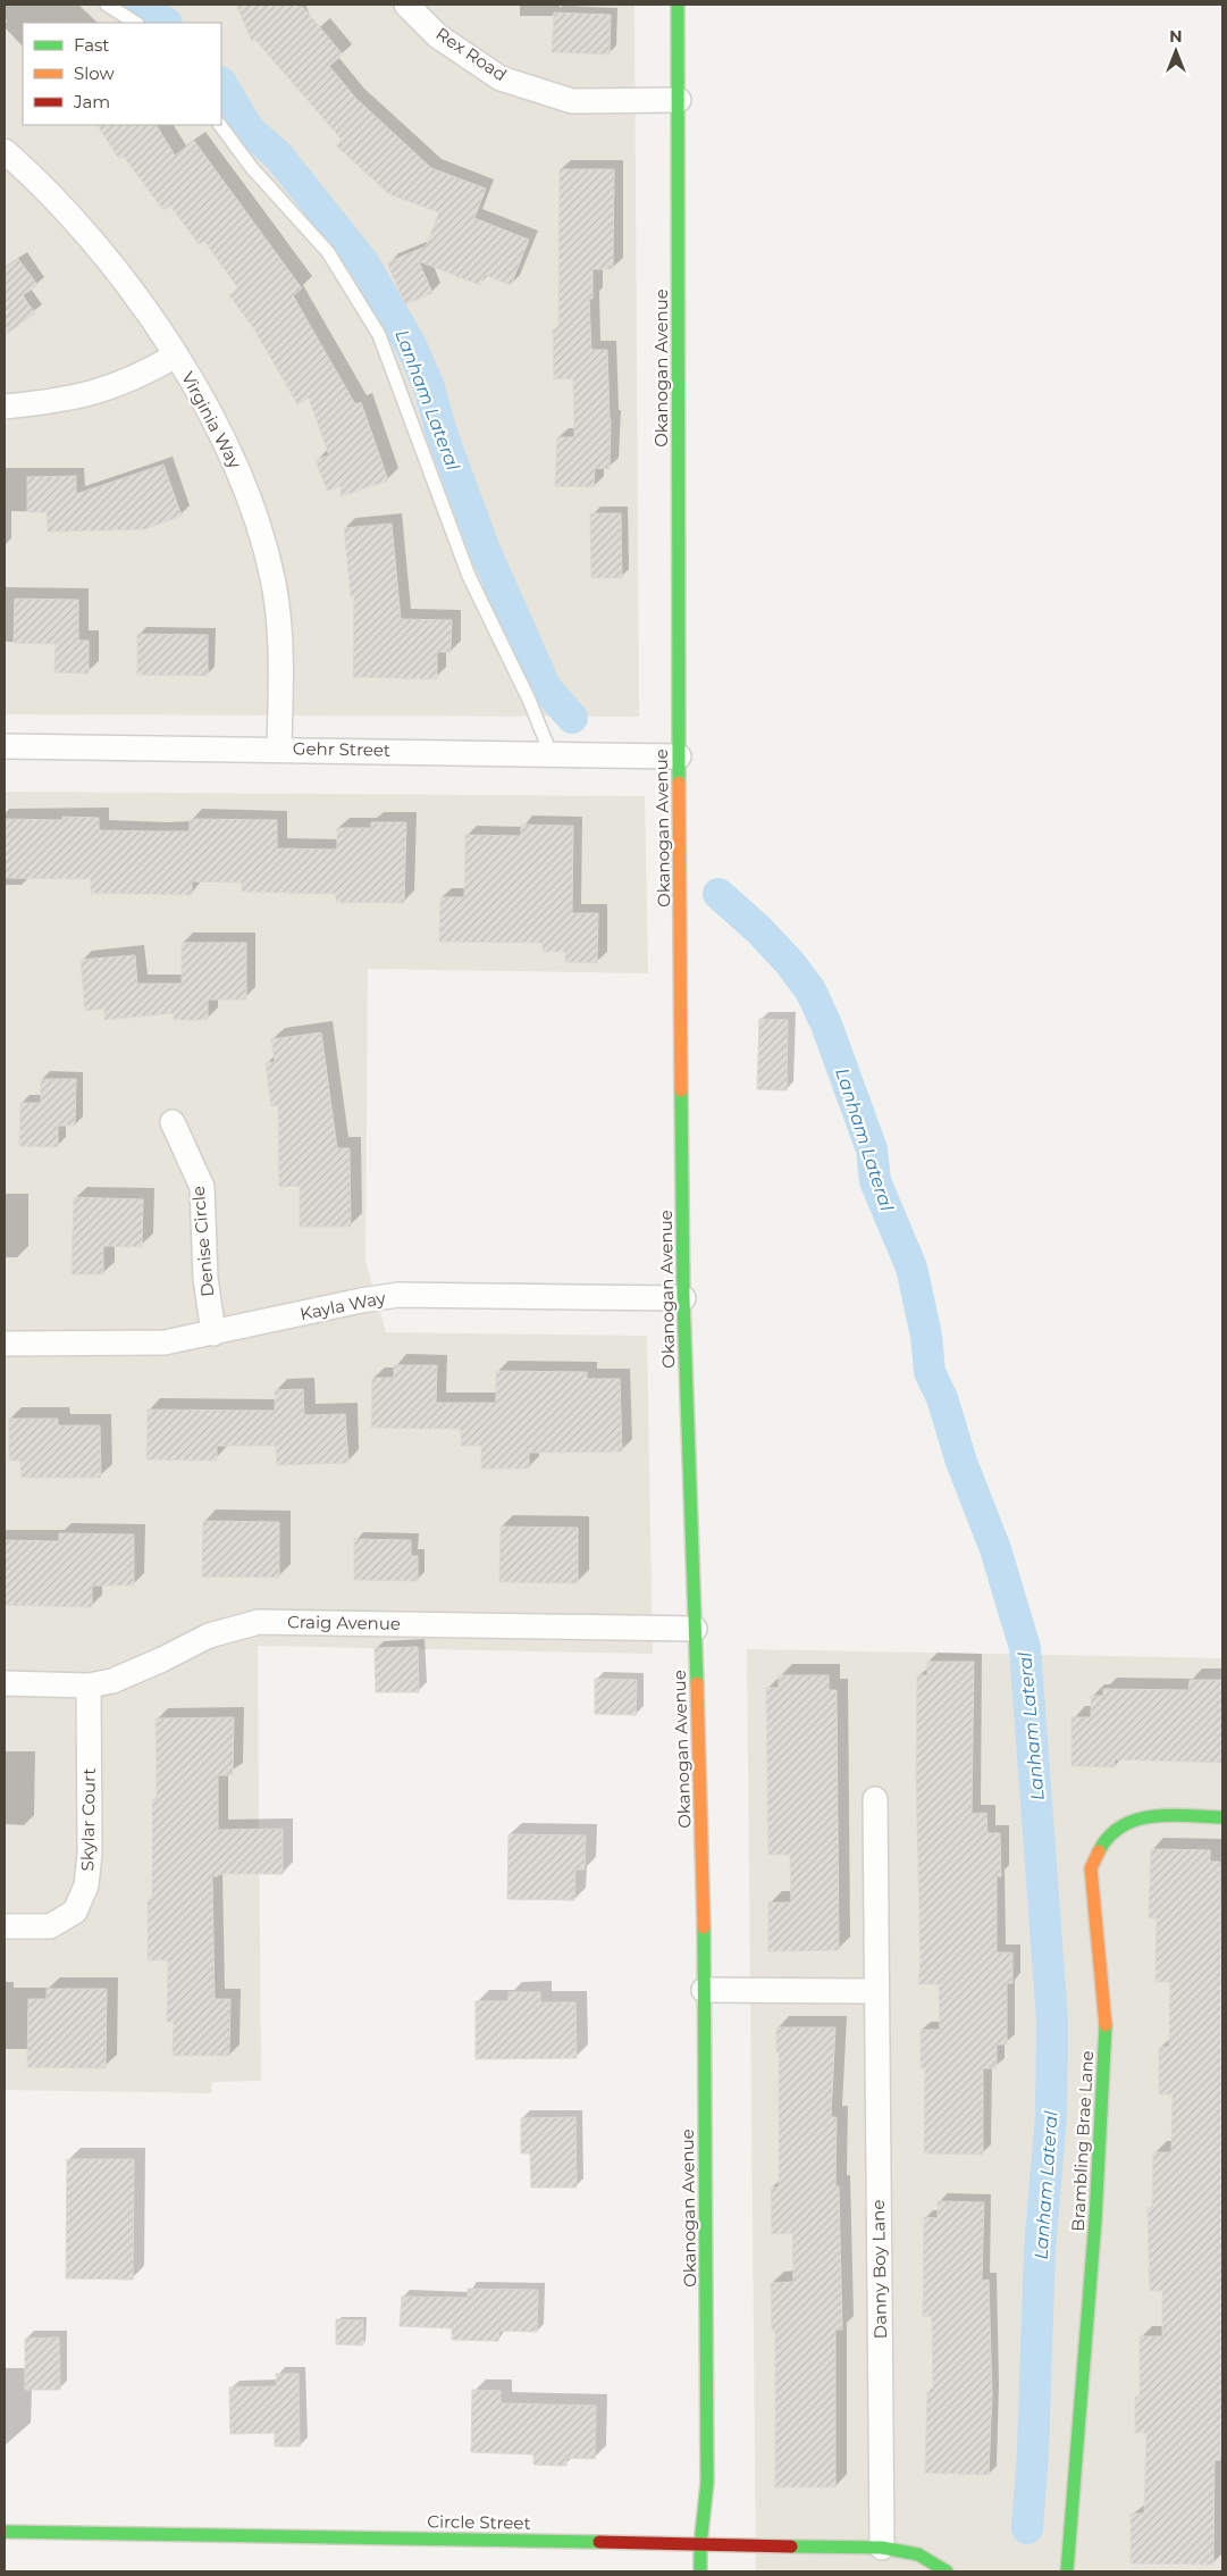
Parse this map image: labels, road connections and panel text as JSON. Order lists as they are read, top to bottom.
{
  "streets": {
    "street": [
      "Rex Road",
      "Okanogan Avenue",
      "Virginia Way",
      "Gehr Street",
      "Denise Circle",
      "Kayla Way",
      "Craig Avenue",
      "Skylar Court",
      "Brambling Brae Lane",
      "Danny Boy Lane",
      "Circle Street"
    ]
  },
  "crossings": [
    ["Rex Road", "Okanogan Avenue"],
    ["Okanogan Avenue", "Gehr Street"],
    ["Okanogan Avenue", "Kayla Way"],
    ["Okanogan Avenue", "Craig Avenue"],
    ["Okanogan Avenue", "Circle Street"],
    ["Virginia Way", "Gehr Street"],
    ["Denise Circle", "Kayla Way"],
    ["Craig Avenue", "Skylar Court"],
    ["Danny Boy Lane", "Circle Street"]
  ],
  "water": ["Lanham Lateral"],
  "legend": ["Fast", "Slow", "Jam"],
  "north": "top"
}
